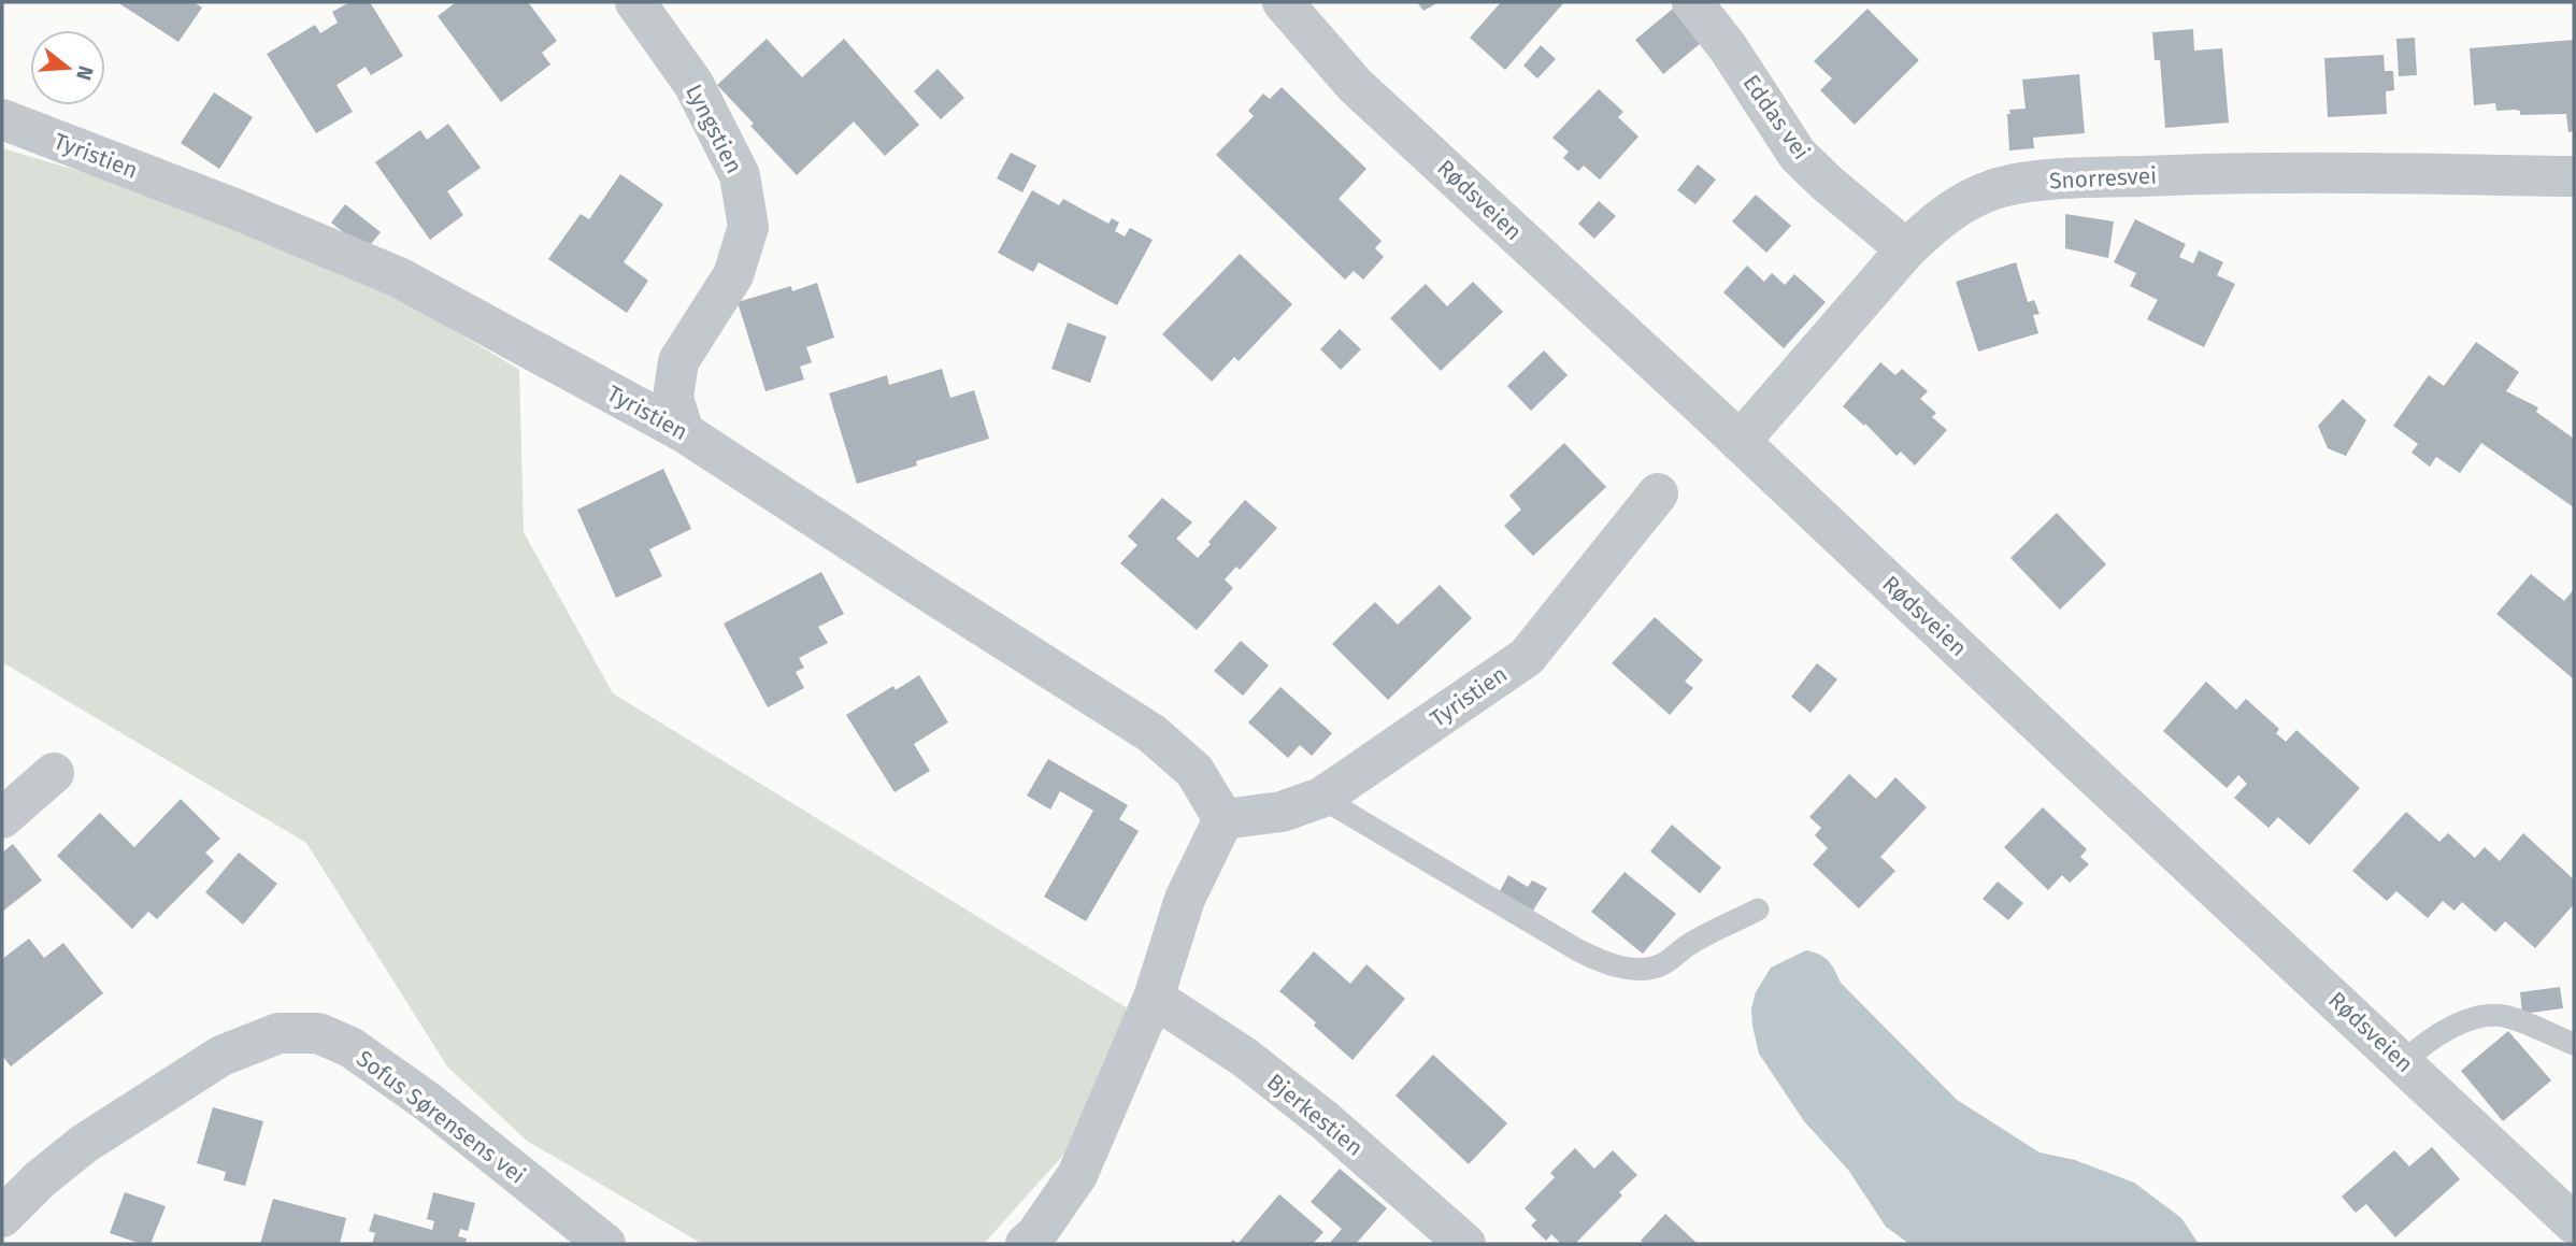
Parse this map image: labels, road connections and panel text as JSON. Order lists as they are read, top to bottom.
{
  "streets": {
    "street": [
      "Eddas vei",
      "Lyngstien",
      "Tyristien",
      "Snorresvei",
      "Rødsveien",
      "Bjerkestien",
      "Sofus Sørensens vei"
    ]
  },
  "crossings": [
    ["Eddas vei", "Snorresvei"],
    ["Lyngstien", "Tyristien"],
    ["Snorresvei", "Rødsveien"]
  ],
  "north": "right"
}
